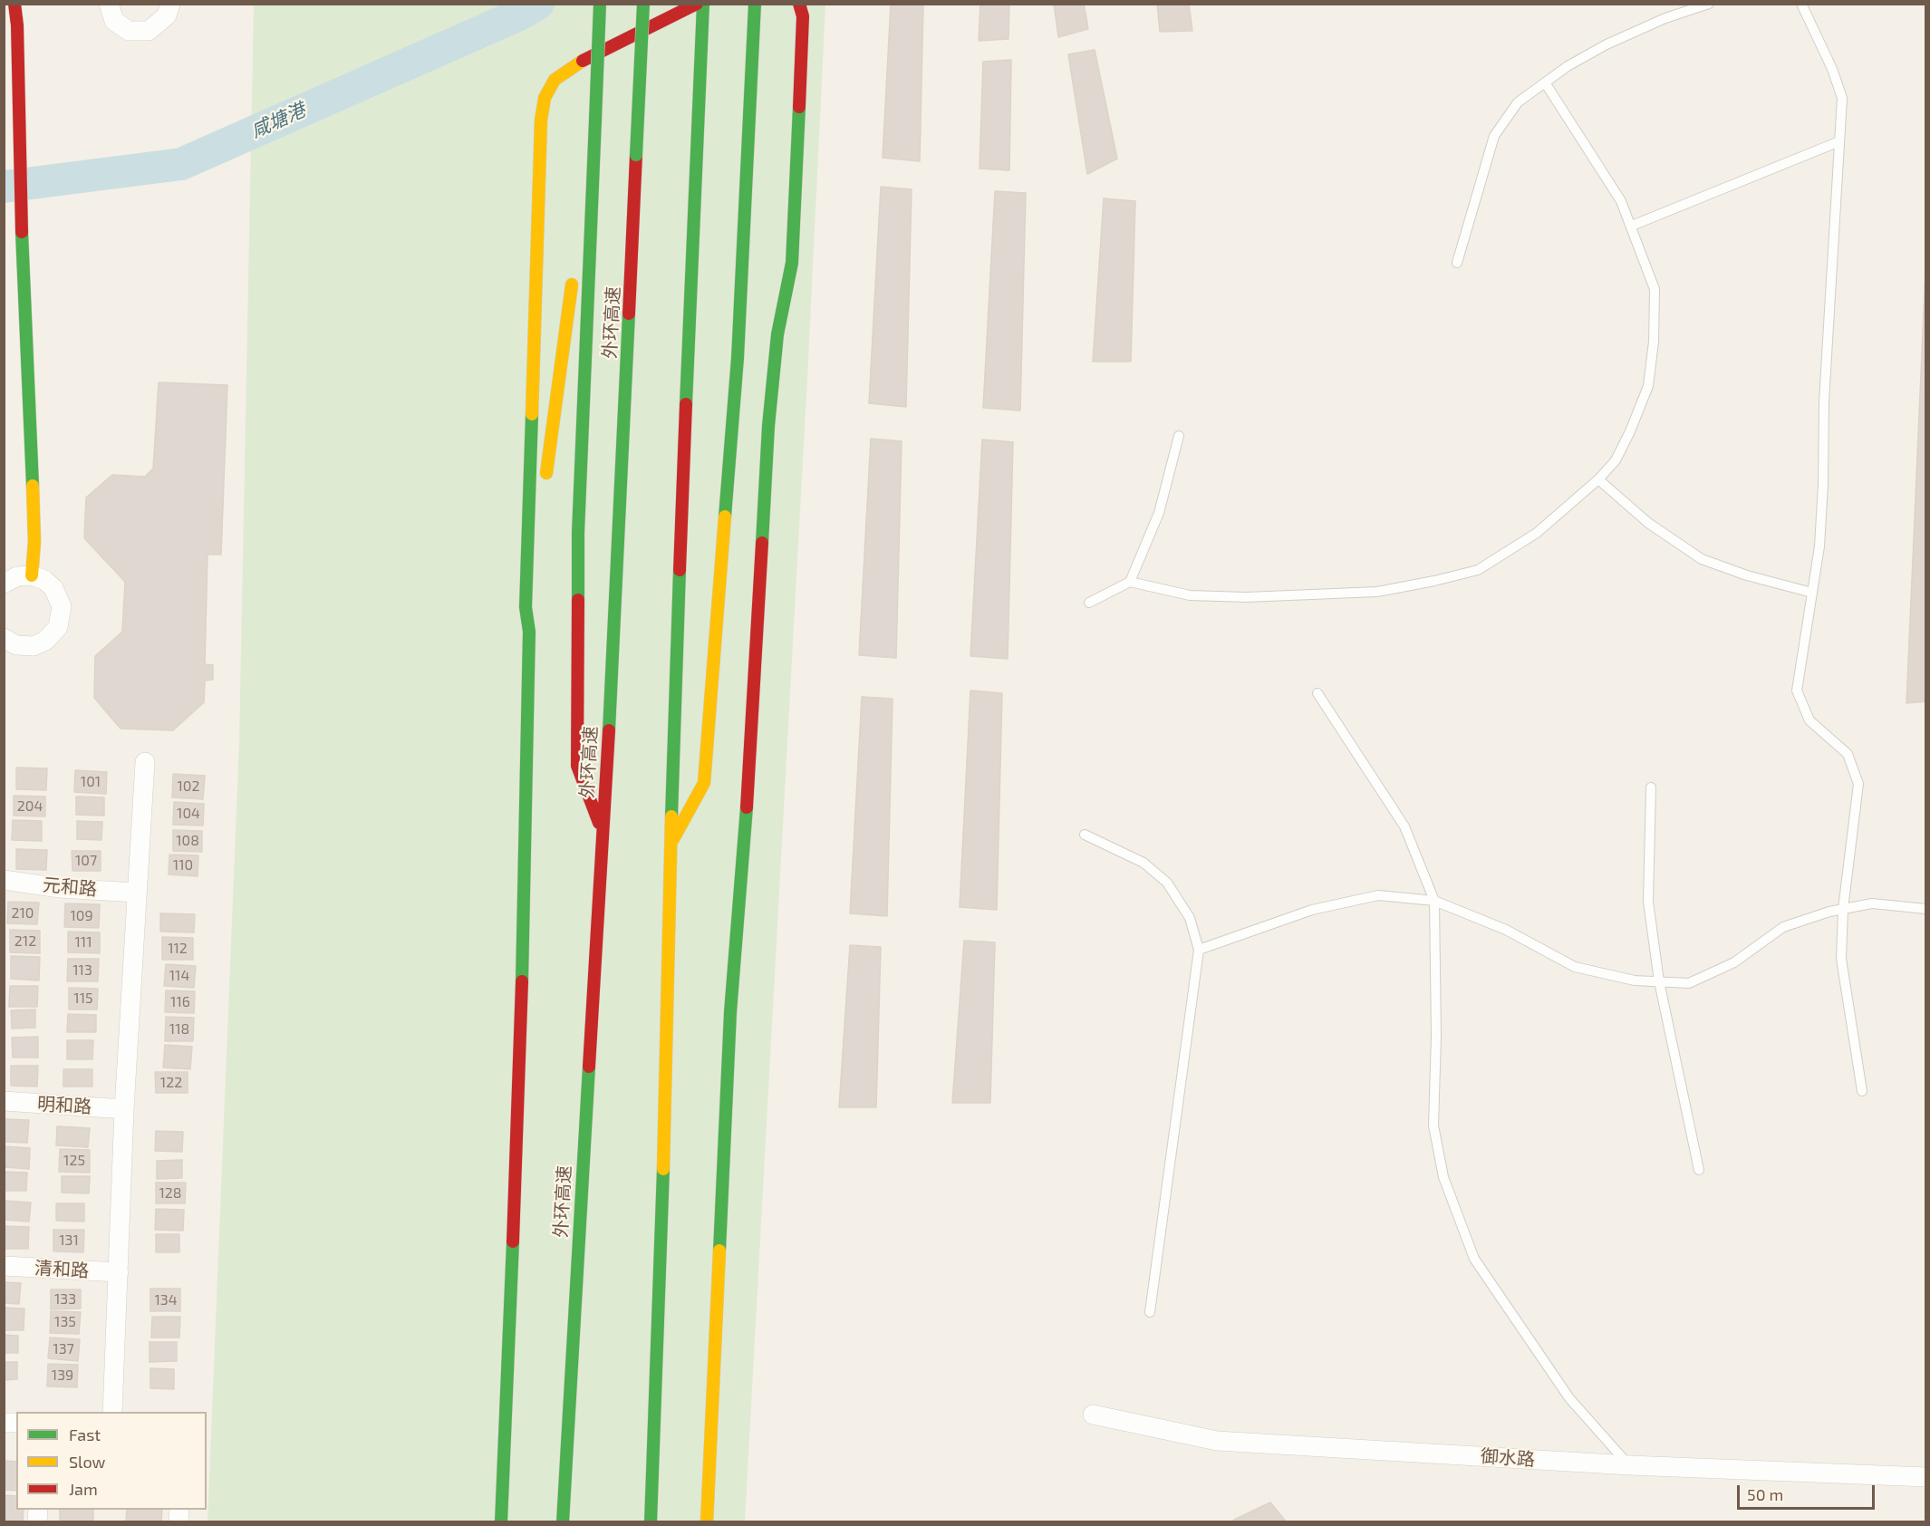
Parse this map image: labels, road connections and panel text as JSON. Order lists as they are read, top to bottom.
{
  "streets": {
    "main road": ["外环高速"],
    "street": [
      "元和路",
      "明和路",
      "清和路",
      "御水路"
    ]
  },
  "water": ["咸塘港"],
  "house_numbers": [
    "101",
    "102",
    "204",
    "104",
    "108",
    "107",
    "110",
    "210",
    "109",
    "212",
    "111",
    "112",
    "113",
    "114",
    "115",
    "116",
    "118",
    "122",
    "125",
    "128",
    "131",
    "133",
    "134",
    "135",
    "137",
    "139"
  ],
  "legend": ["Fast", "Slow", "Jam"],
  "scale_bar": "50 m"
}
